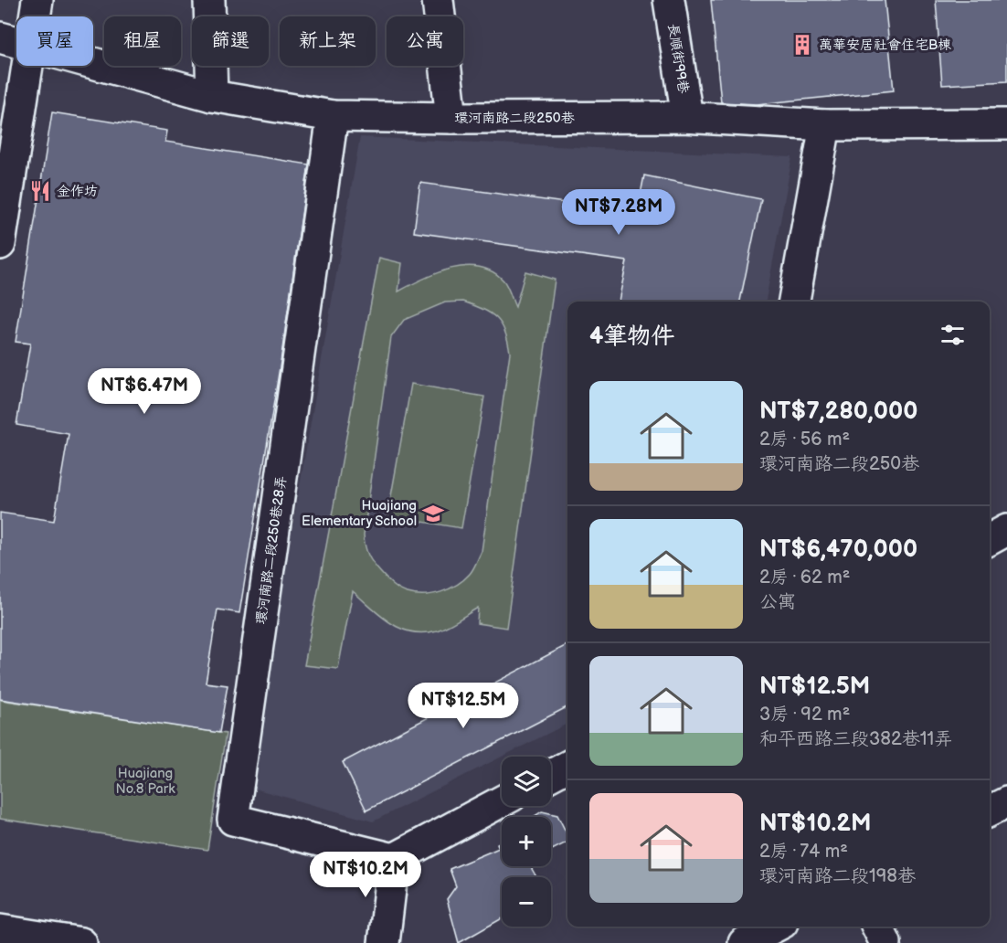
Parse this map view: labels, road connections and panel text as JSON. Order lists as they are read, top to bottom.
{
  "streets": {
    "street": ["長順街99巷", "環河南路二段250巷", "環河南路二段250巷28弄"]
  },
  "crossings": [
    ["長順街99巷", "環河南路二段250巷"],
    ["環河南路二段250巷", "環河南路二段250巷28弄"]
  ],
  "parks": ["Huajiang No.8 Park"],
  "places": {
    "building": ["萬華安居社會住宅B棟"],
    "restaurant": ["金作坊"],
    "school or university": ["Huajiang Elementary School"]
  },
  "page": {
    "chip": [
      "買屋",
      "租屋",
      "篩選",
      "新上架",
      "公寓"
    ],
    "price": [
      "NT$7.28M",
      "NT$6.47M",
      "NT$12.5M",
      "NT$10.2M"
    ],
    "heading": "4筆物件",
    "list": [
      {
        "name": "NT$7,280,000",
        "note": "2房 · 56 m² · 環河南路二段250巷"
      },
      {
        "name": "NT$6,470,000",
        "note": "2房 · 62 m² · 公寓"
      },
      {
        "name": "NT$12.5M",
        "note": "3房 · 92 m² · 和平西路三段382巷11弄"
      },
      {
        "name": "NT$10.2M",
        "note": "2房 · 74 m² · 環河南路二段198巷"
      }
    ],
    "map_buttons": ["+", "−"]
  }
}
